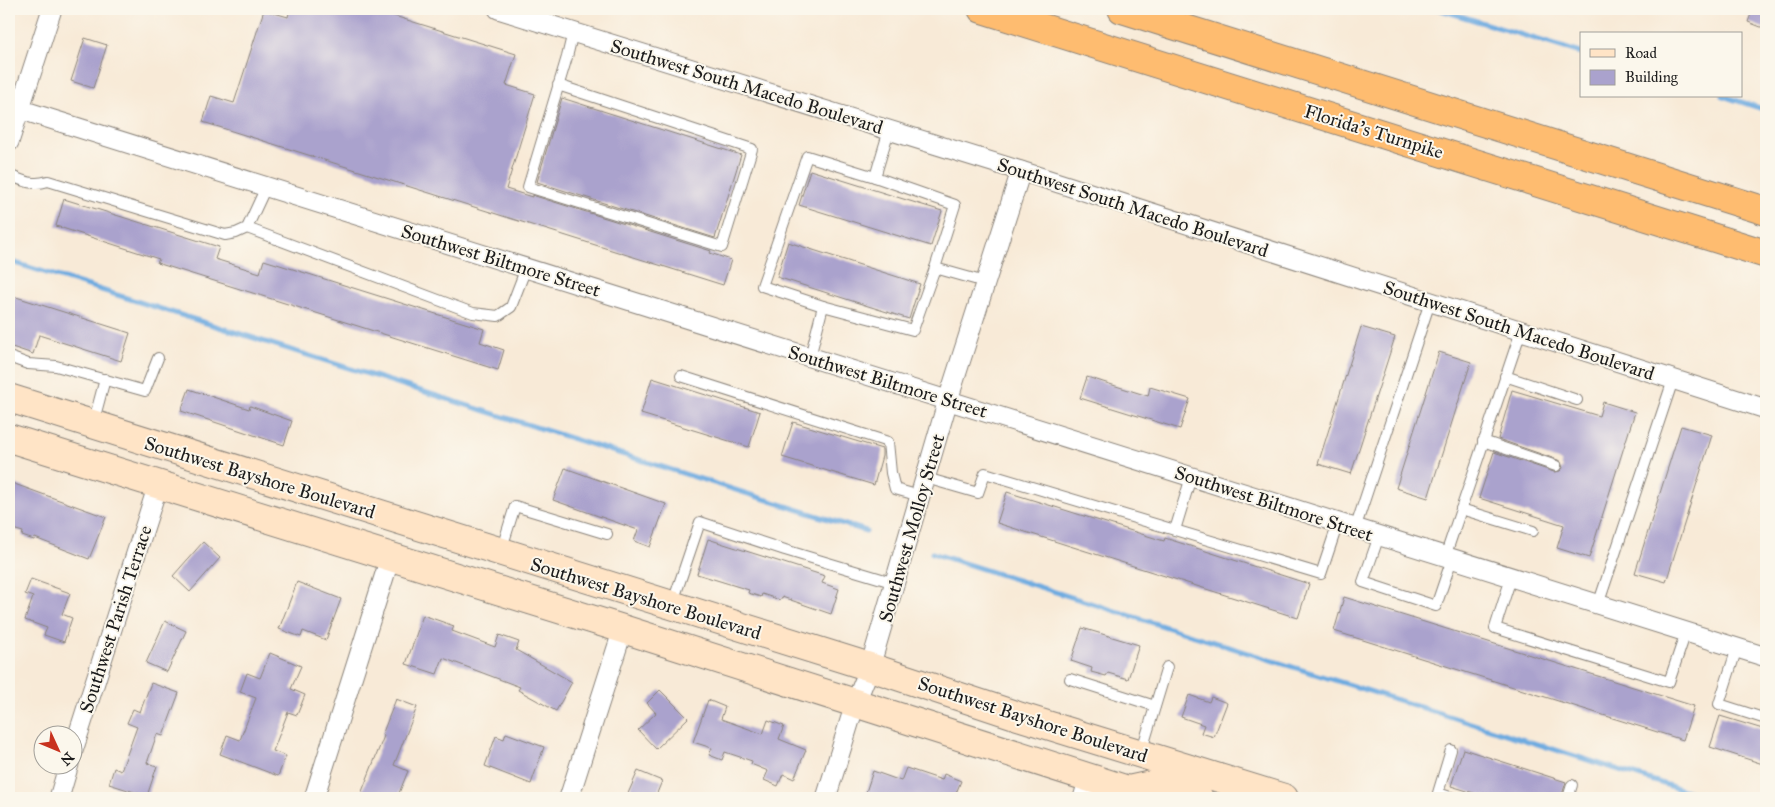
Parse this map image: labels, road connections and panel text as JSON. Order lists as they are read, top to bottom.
{
  "streets": {
    "highway": ["Florida's Turnpike"],
    "main road": ["Southwest Bayshore Boulevard"],
    "street": [
      "Southwest South Macedo Boulevard",
      "Southwest Biltmore Street",
      "Southwest Molloy Street",
      "Southwest Parish Terrace"
    ]
  },
  "crossings": [
    ["Southwest South Macedo Boulevard", "Southwest Molloy Street"],
    ["Southwest Biltmore Street", "Southwest Molloy Street"],
    ["Southwest Bayshore Boulevard", "Southwest Molloy Street"],
    ["Southwest Bayshore Boulevard", "Southwest Parish Terrace"]
  ],
  "legend": ["Road", "Building"],
  "north": "bottom right"
}
